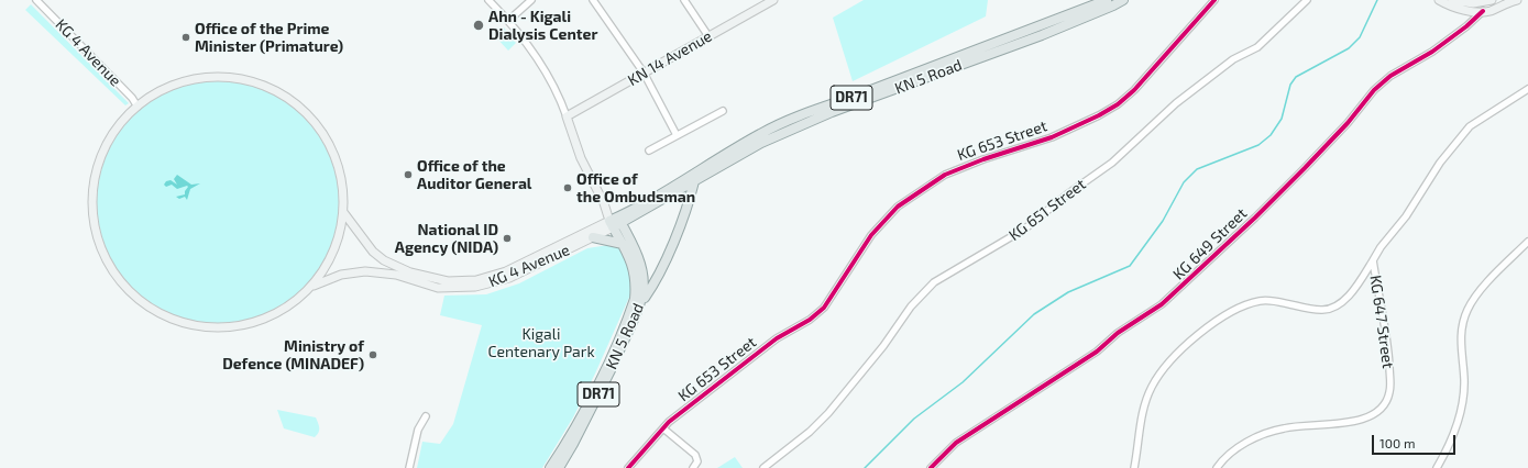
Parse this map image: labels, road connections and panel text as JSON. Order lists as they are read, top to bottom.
{
  "streets": {
    "main road": [
      "KG 4 Avenue",
      "KN 14 Avenue",
      "KN 5 Road",
      "DR71"
    ],
    "street": [
      "KG 653 Street",
      "KG 651 Street",
      "KG 649 Street",
      "KG 647 Street"
    ]
  },
  "crossings": [
    ["KG 4 Avenue", "KN 5 Road"]
  ],
  "parks": ["Kigali Centenary Park"],
  "places": [
    "Ahn - Kigali Dialysis Center",
    "Office of the Prime Minister (Primature)",
    "Office of the Auditor General",
    "Office of the Ombudsman",
    "National ID Agency (NIDA)",
    "Ministry of Defence (MINADEF)"
  ],
  "scale_bar": "100 m"
}
